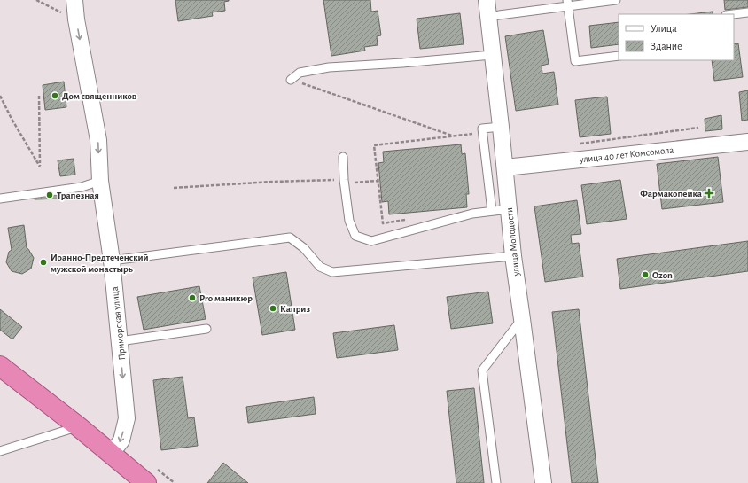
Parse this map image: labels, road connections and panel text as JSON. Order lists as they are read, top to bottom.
{
  "streets": {
    "street": ["улица 40 лет Комсомола", "улица Молодости", "Приморская улица"]
  },
  "crossings": [
    ["улица 40 лет Комсомола", "улица Молодости"]
  ],
  "one_way": ["Приморская улица"],
  "places": {
    "other": [
      "Дом священников",
      "Трапезная",
      "Иоанно-Предтеченский мужской монастырь",
      "Ozon",
      "Pro маникюр",
      "Каприз"
    ],
    "health": ["Фармакопейка"]
  },
  "legend": ["Улица", "Здание"]
}
